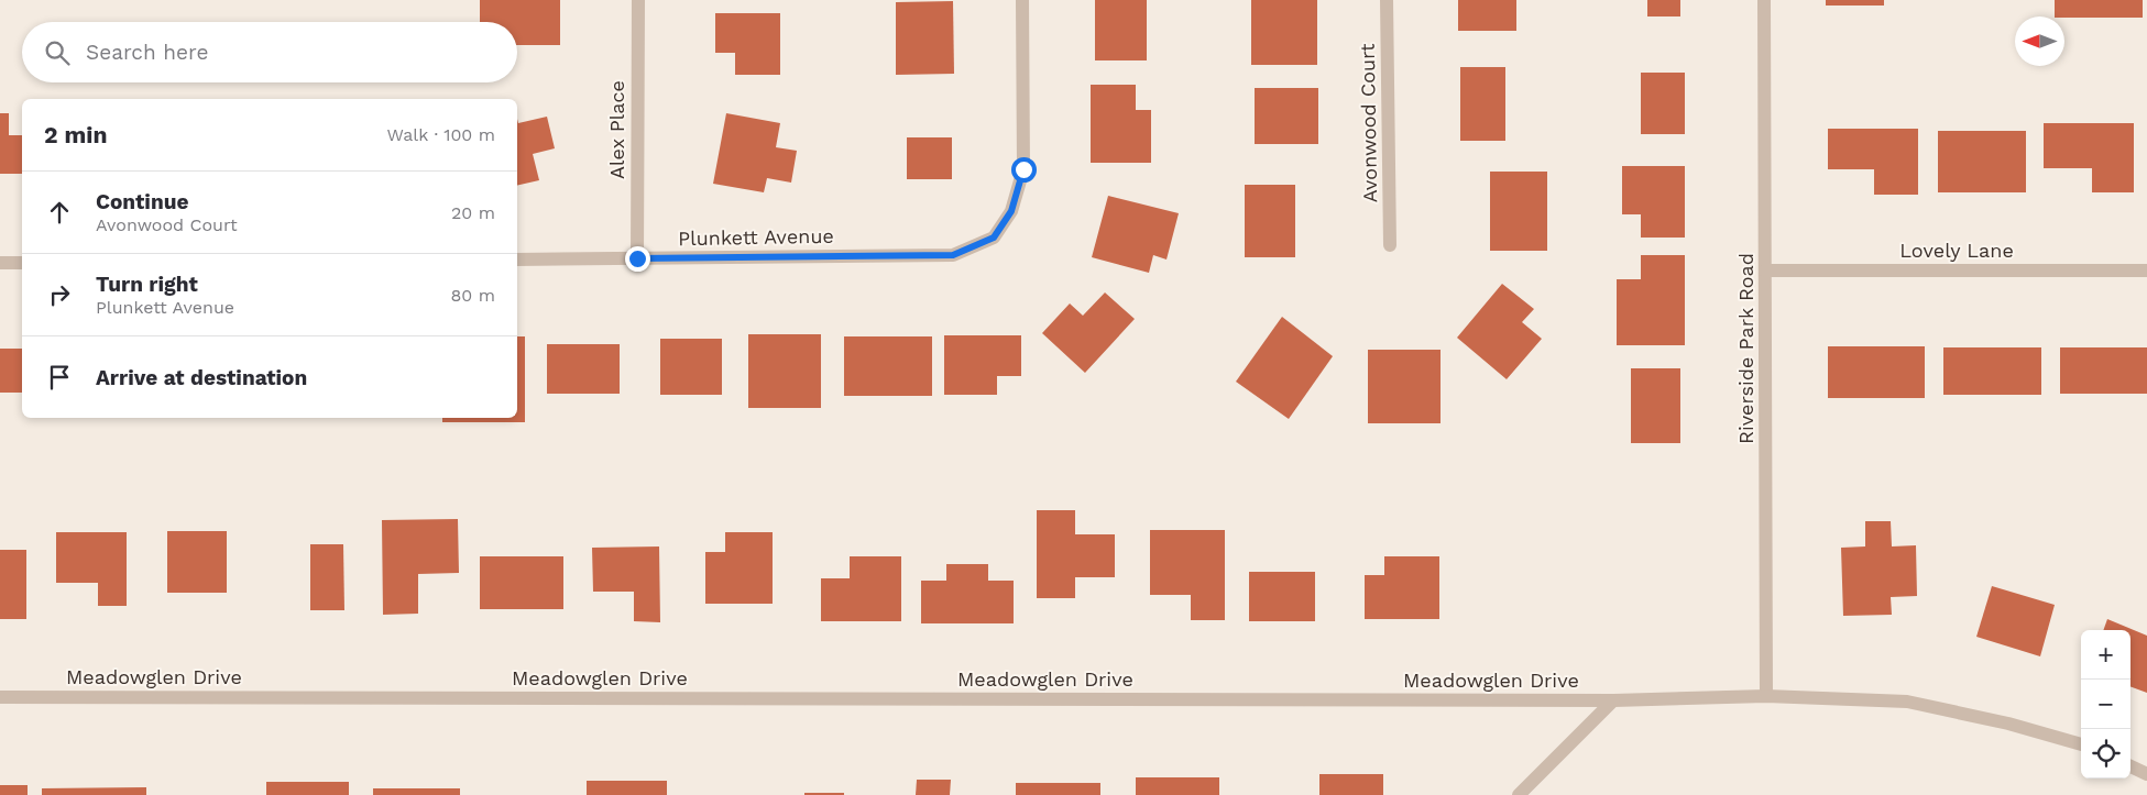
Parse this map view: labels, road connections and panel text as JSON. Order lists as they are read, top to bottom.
{
  "streets": {
    "street": [
      "Avonwood Court",
      "Alex Place",
      "Plunkett Avenue",
      "Lovely Lane",
      "Riverside Park Road",
      "Meadowglen Drive"
    ]
  },
  "crossings": [
    ["Alex Place", "Plunkett Avenue"],
    ["Lovely Lane", "Riverside Park Road"],
    ["Riverside Park Road", "Meadowglen Drive"]
  ],
  "north": "left",
  "page": {
    "search": "Search here",
    "heading": ["2 min", "Walk · 100 m"],
    "list": [
      ["Continue", "Avonwood Court", "20 m"],
      ["Turn right", "Plunkett Avenue", "80 m"],
      "Arrive at destination"
    ],
    "map_buttons": ["+", "−"]
  }
}
